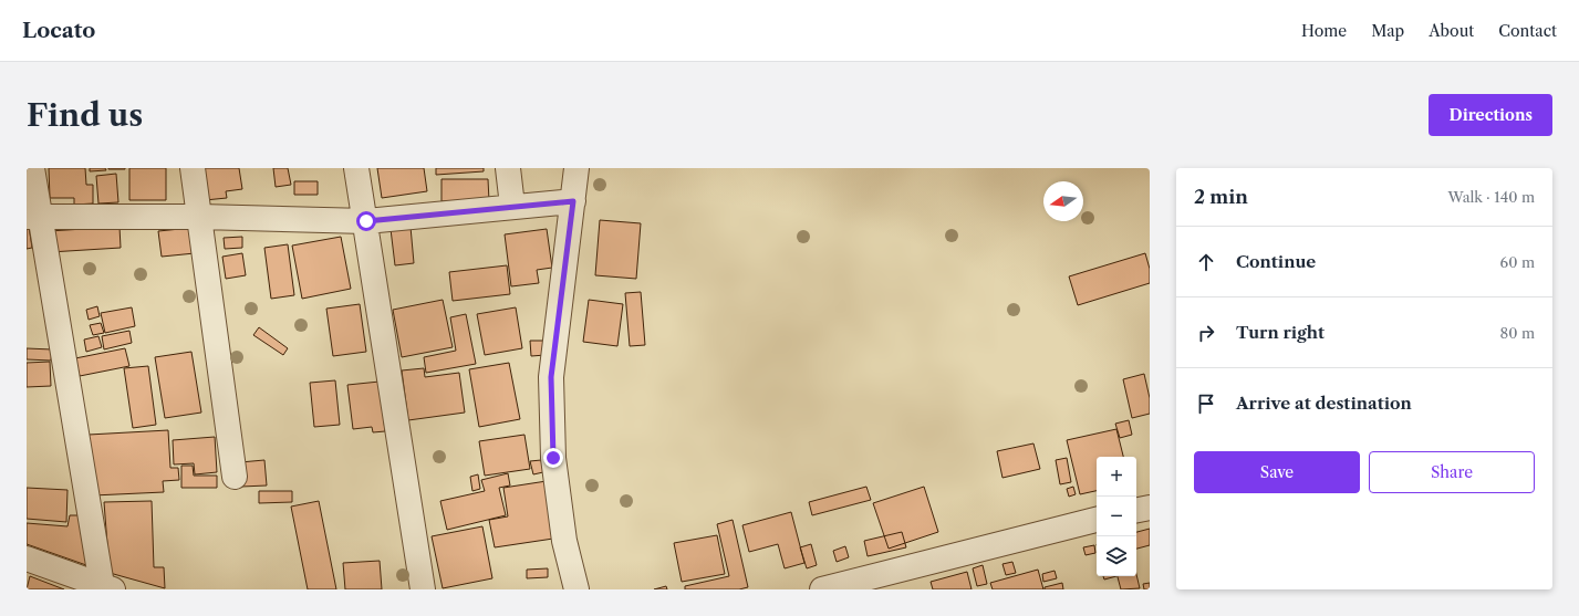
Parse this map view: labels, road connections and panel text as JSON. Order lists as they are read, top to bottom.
{
  "north": "left",
  "page": {
    "header": "Locato",
    "nav": [
      "Home",
      "Map",
      "About",
      "Contact"
    ],
    "buttons": [
      "Directions",
      ["Save", "Share"]
    ],
    "title": "Find us",
    "heading": ["2 min", "Walk · 140 m"],
    "list": [
      ["Continue", "60 m"],
      ["Turn right", "80 m"],
      "Arrive at destination"
    ],
    "map_buttons": ["+", "−"]
  }
}
